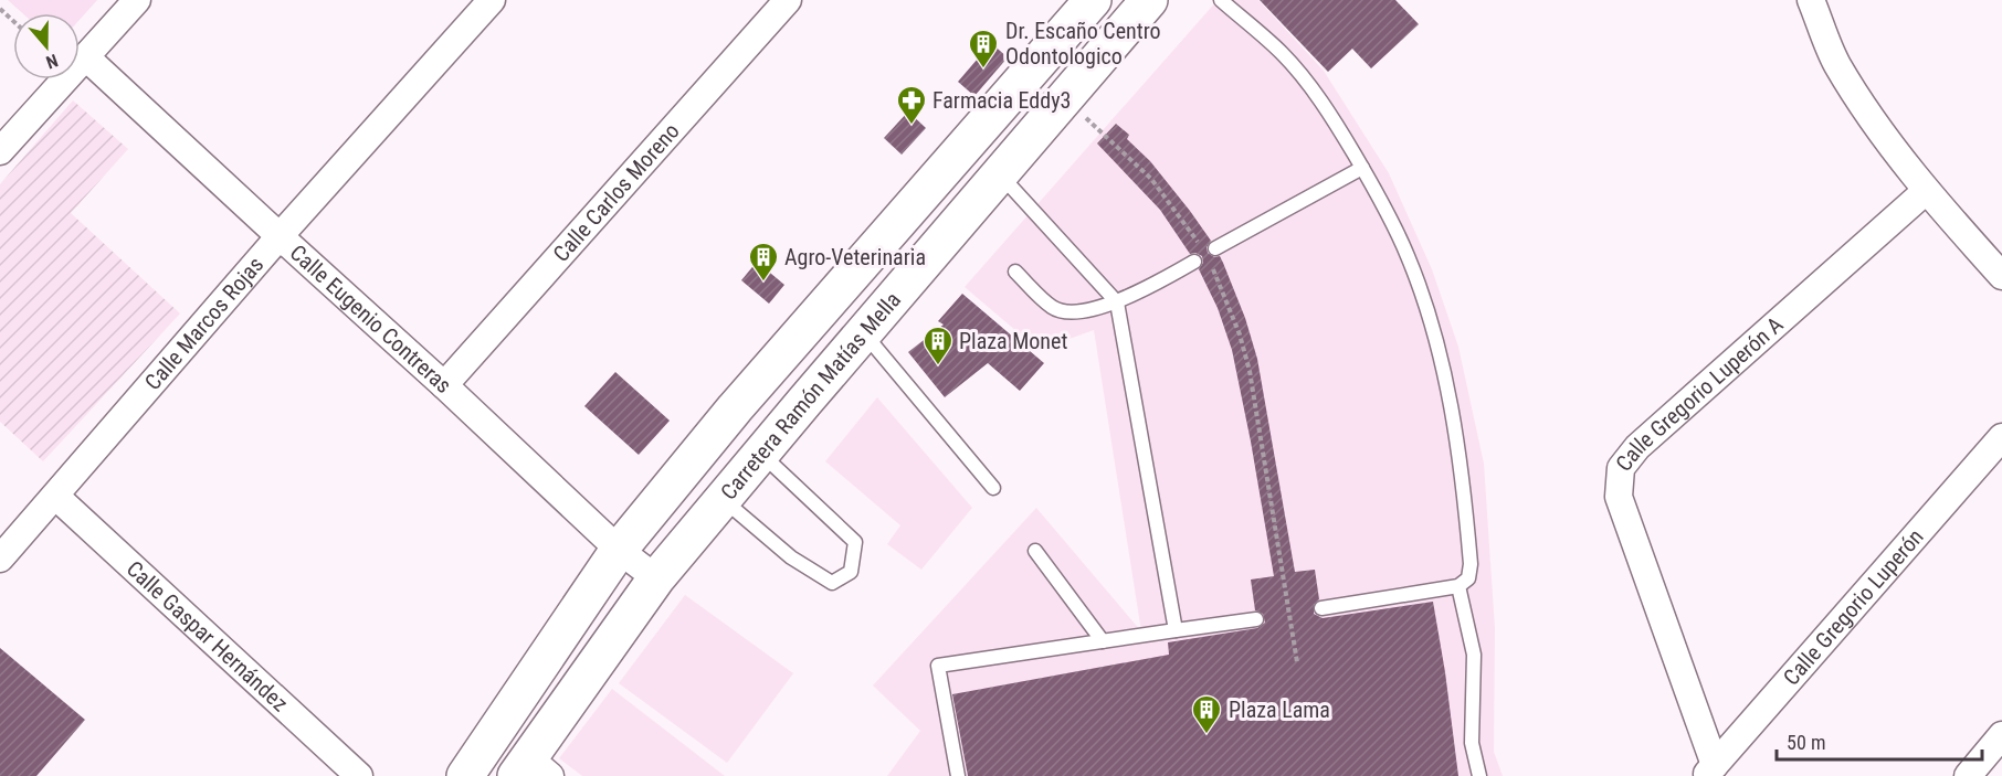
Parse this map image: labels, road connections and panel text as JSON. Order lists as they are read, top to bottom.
{
  "streets": {
    "main road": ["Carretera Ramón Matías Mella"],
    "street": [
      "Calle Carlos Moreno",
      "Calle Eugenio Contreras",
      "Calle Marcos Rojas",
      "Calle Gregorio Luperón A",
      "Calle Gregorio Luperón",
      "Calle Gaspar Hernández"
    ]
  },
  "crossings": [
    ["Calle Carlos Moreno", "Calle Eugenio Contreras"],
    ["Calle Eugenio Contreras", "Calle Marcos Rojas"],
    ["Calle Eugenio Contreras", "Carretera Ramón Matías Mella"],
    ["Calle Marcos Rojas", "Calle Gaspar Hernández"],
    ["Calle Gregorio Luperón A", "Calle Gregorio Luperón"]
  ],
  "places": {
    "building": [
      "Dr. Escaño Centro Odontologico",
      "Agro-Veterinaria",
      "Plaza Monet",
      "Plaza Lama"
    ],
    "pharmacy": ["Farmacia Eddy3"]
  },
  "scale_bar": "50 m",
  "north": "bottom"
}
